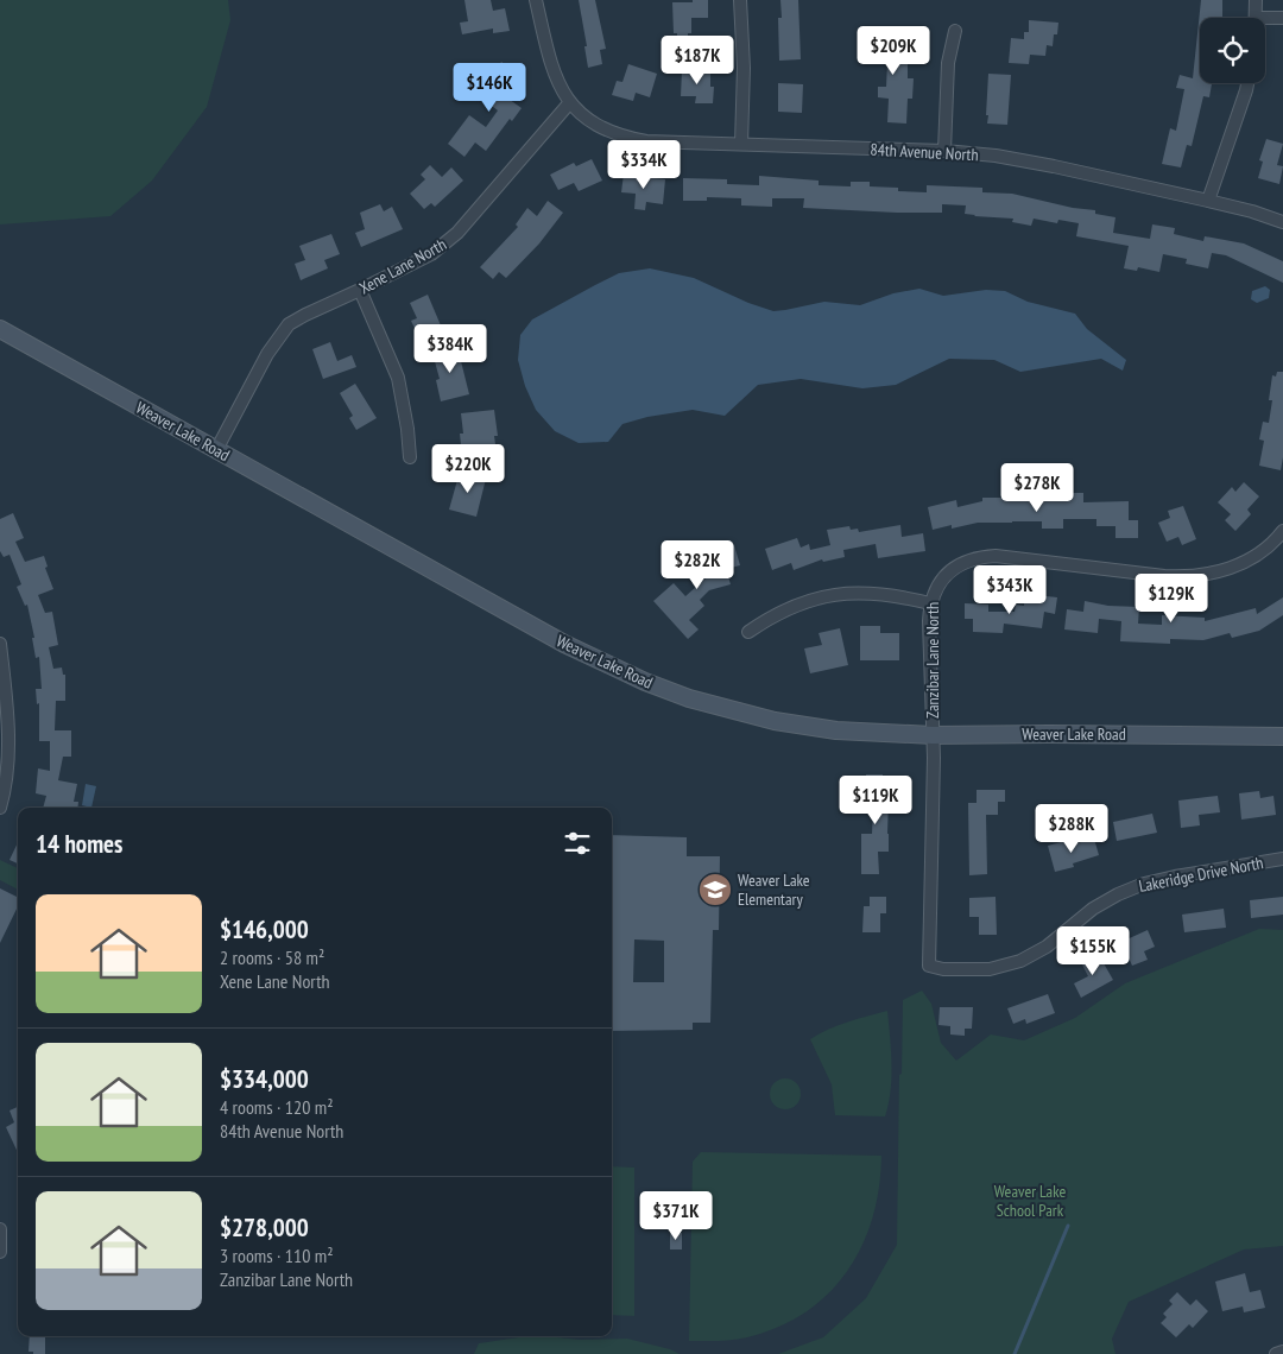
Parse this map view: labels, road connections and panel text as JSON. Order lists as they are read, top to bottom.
{
  "streets": {
    "main road": ["Weaver Lake Road"],
    "street": [
      "84th Avenue North",
      "Xene Lane North",
      "Zanzibar Lane North",
      "Lakeridge Drive North"
    ]
  },
  "crossings": [
    ["84th Avenue North", "Xene Lane North"],
    ["Xene Lane North", "Weaver Lake Road"],
    ["Weaver Lake Road", "Zanzibar Lane North"],
    ["Zanzibar Lane North", "Lakeridge Drive North"]
  ],
  "parks": ["Weaver Lake School Park"],
  "places": {
    "school or university": ["Weaver Lake Elementary"]
  },
  "page": {
    "price": [
      "$209K",
      "$187K",
      "$146K",
      "$334K",
      "$384K",
      "$220K",
      "$278K",
      "$282K",
      "$343K",
      "$129K",
      "$119K",
      "$288K",
      "$155K",
      "$371K"
    ],
    "heading": "14 homes",
    "list": [
      {
        "name": "$146,000",
        "note": "2 rooms · 58 m² · Xene Lane North"
      },
      {
        "name": "$334,000",
        "note": "4 rooms · 120 m² · 84th Avenue North"
      },
      {
        "name": "$278,000",
        "note": "3 rooms · 110 m² · Zanzibar Lane North"
      }
    ]
  }
}
